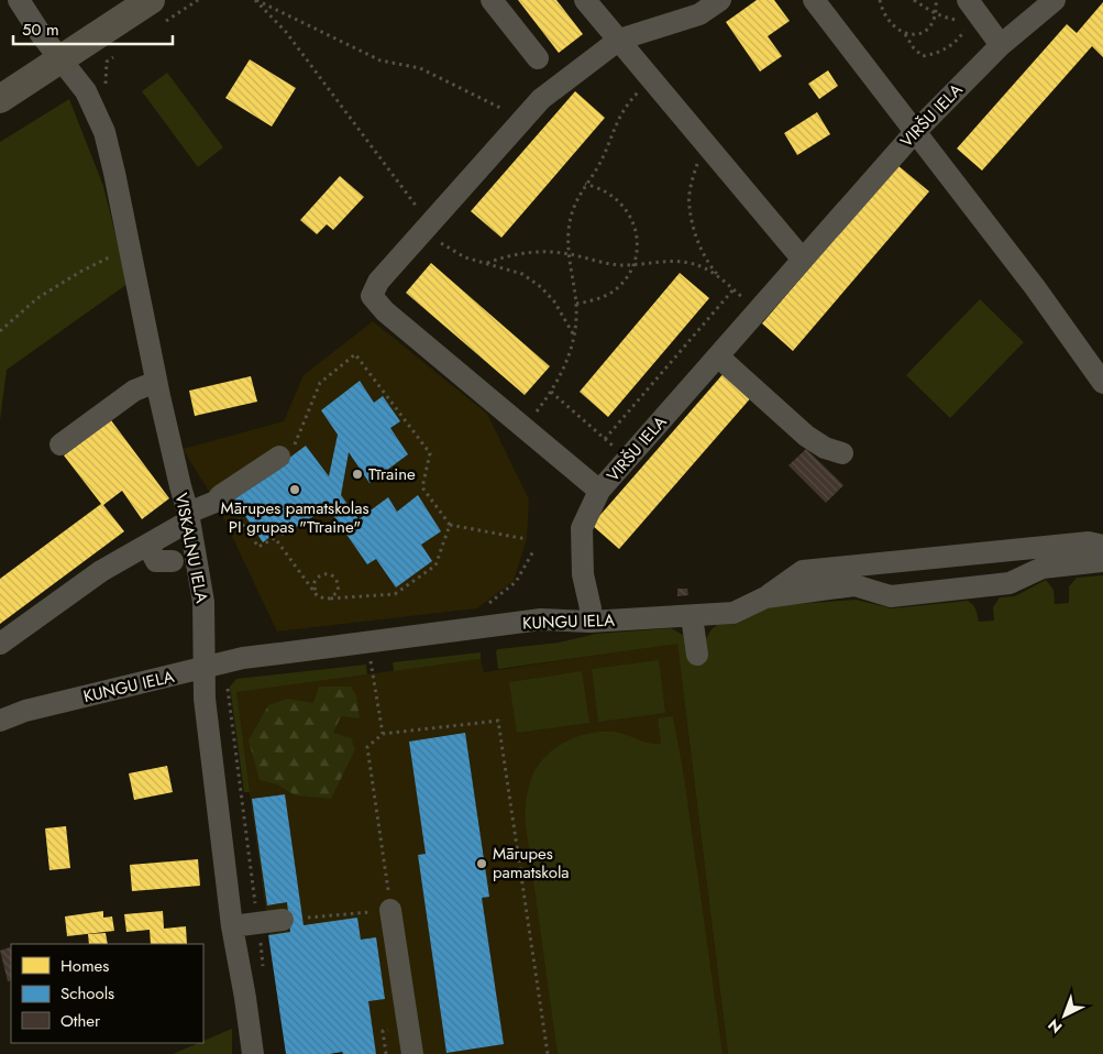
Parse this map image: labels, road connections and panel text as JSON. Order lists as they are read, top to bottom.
{
  "streets": {
    "street": ["VIRŠU IELA", "VISKALNU IELA", "KUNGU IELA"]
  },
  "crossings": [
    ["VISKALNU IELA", "KUNGU IELA"]
  ],
  "places": ["Tīraine", "Mārupes pamatskolas PI grupas \"Tīraine\"", "Mārupes pamatskola"],
  "legend": ["Homes", "Schools", "Other"],
  "scale_bar": "50 m",
  "north": "bottom left"
}
